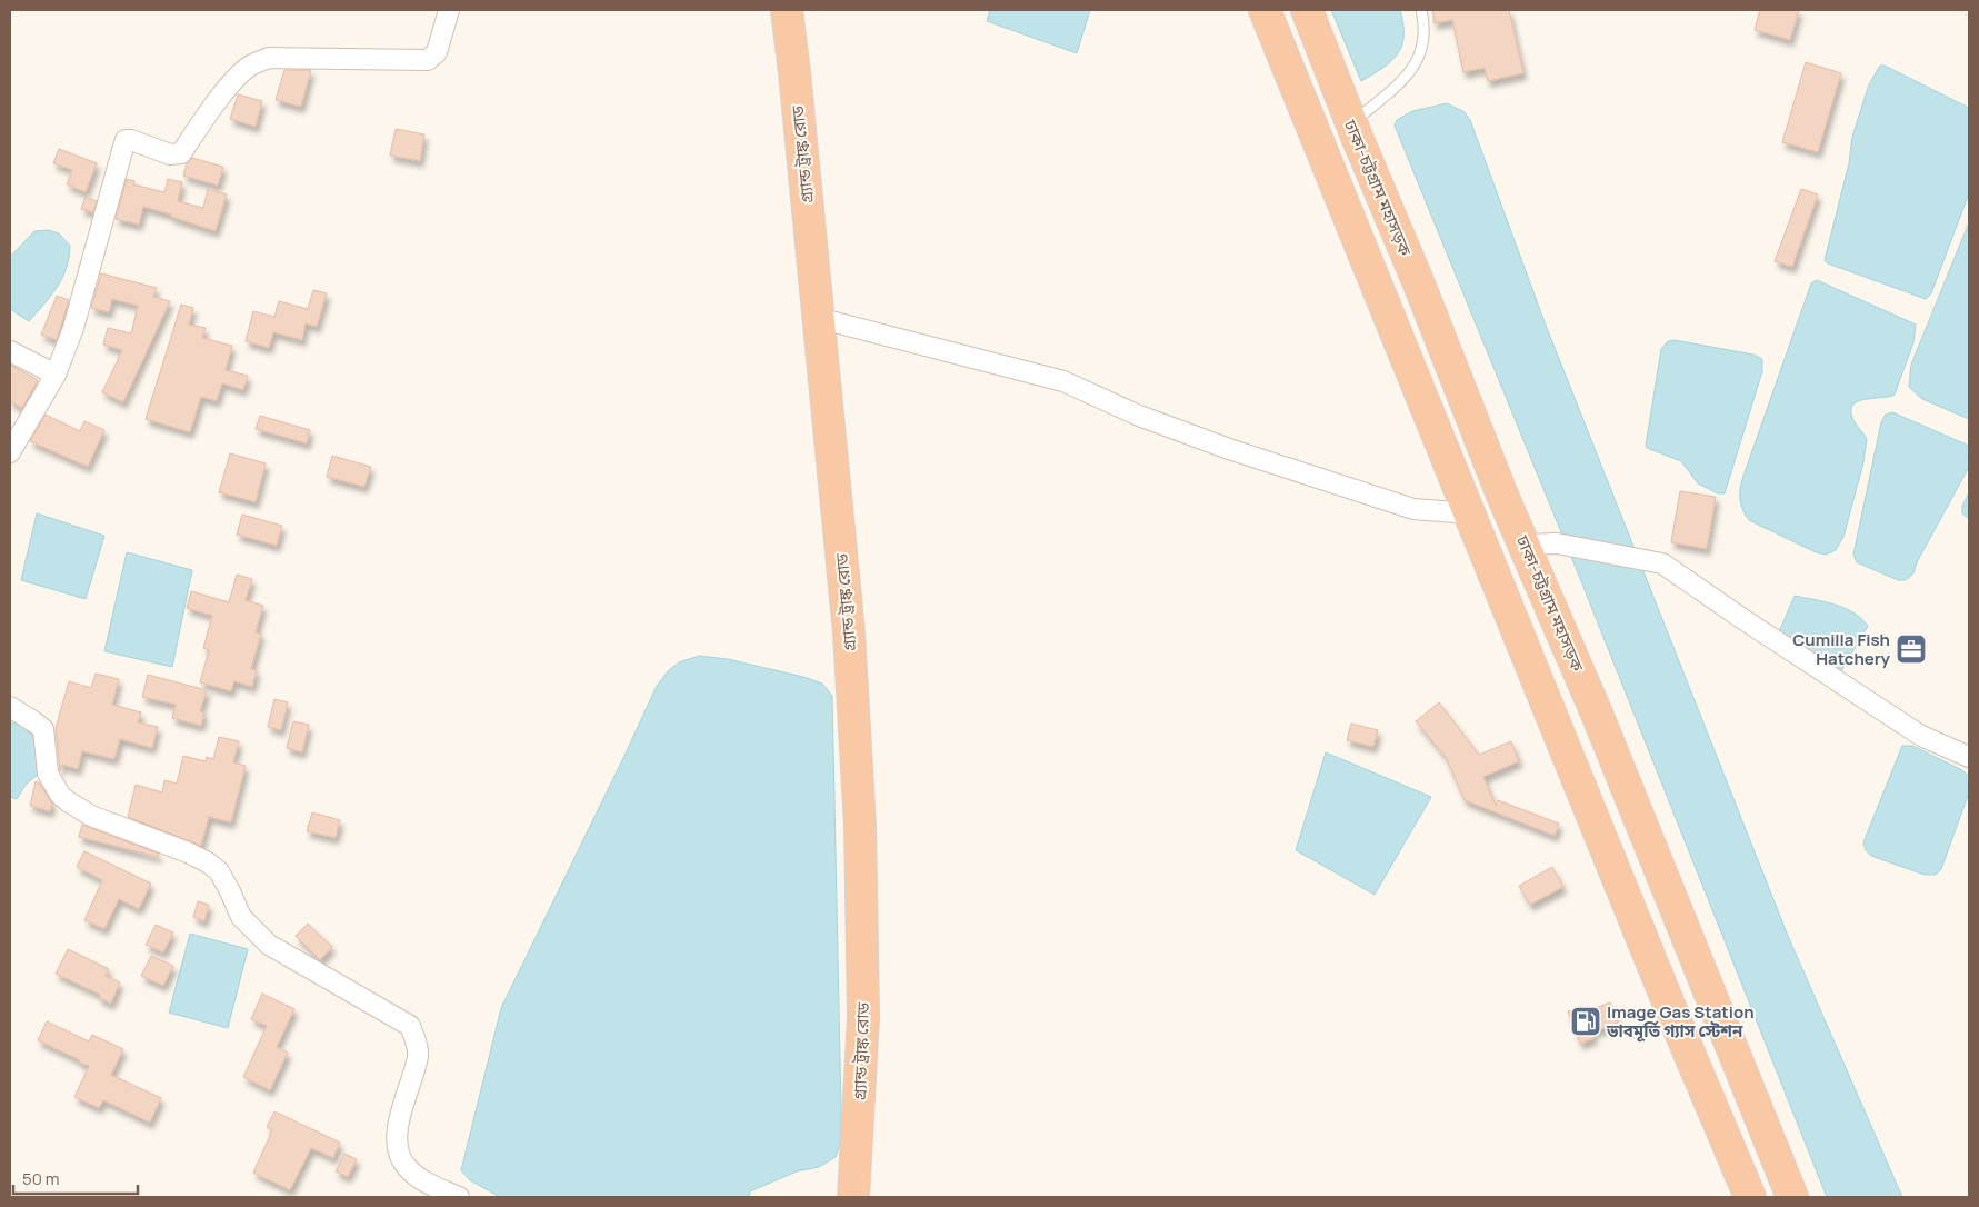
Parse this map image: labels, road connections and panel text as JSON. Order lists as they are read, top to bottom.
{
  "streets": {
    "highway": ["গ্র্যান্ড ট্রাঙ্ক রোড", "ঢাকা-চট্টগ্রাম মহাসড়ক"]
  },
  "places": {
    "office": ["Cumilla Fish Hatchery"],
    "fuel station": ["Image Gas Station ভাবমূর্তি গ্যাস স্টেশন"]
  },
  "scale_bar": "50 m"
}
